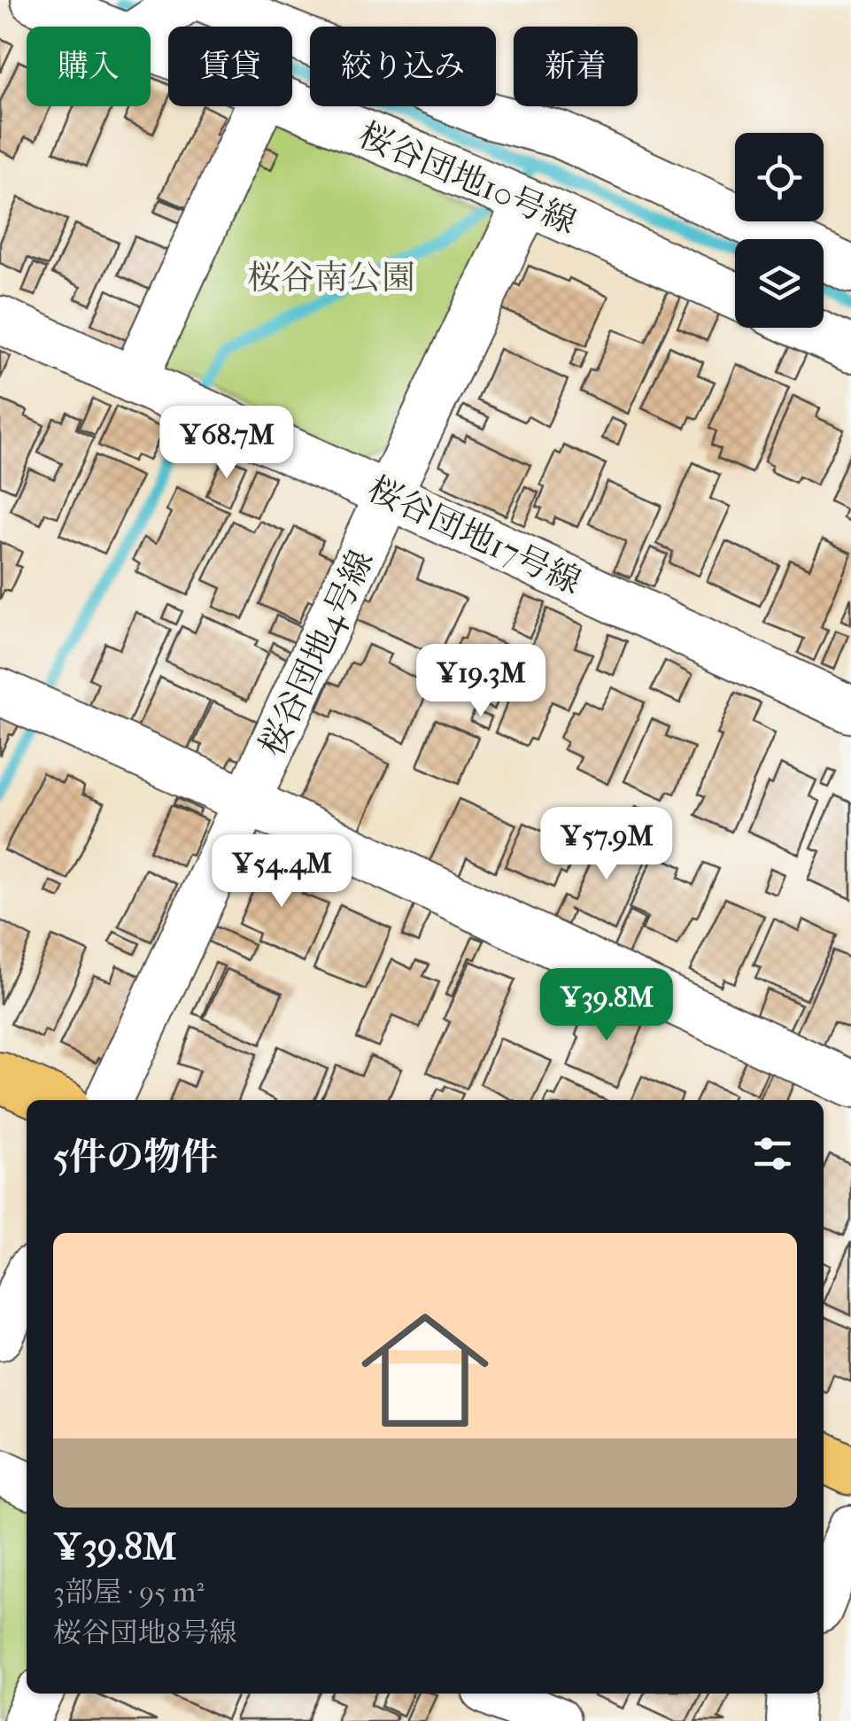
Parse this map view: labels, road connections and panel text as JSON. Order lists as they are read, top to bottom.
{
  "streets": {
    "street": ["桜谷団地10号線", "桜谷団地17号線", "桜谷団地4号線"]
  },
  "crossings": [
    ["桜谷団地10号線", "桜谷団地4号線"],
    ["桜谷団地17号線", "桜谷団地4号線"]
  ],
  "parks": ["桜谷南公園"],
  "page": {
    "chip": [
      "購入",
      "賃貸",
      "絞り込み",
      "新着"
    ],
    "price": [
      "¥68.7M",
      "¥19.3M",
      "¥57.9M",
      "¥54.4M",
      "¥39.8M"
    ],
    "heading": "5件の物件",
    "list": [
      {
        "name": "¥39.8M",
        "note": "3部屋 · 95 m² · 桜谷団地8号線"
      }
    ]
  }
}
